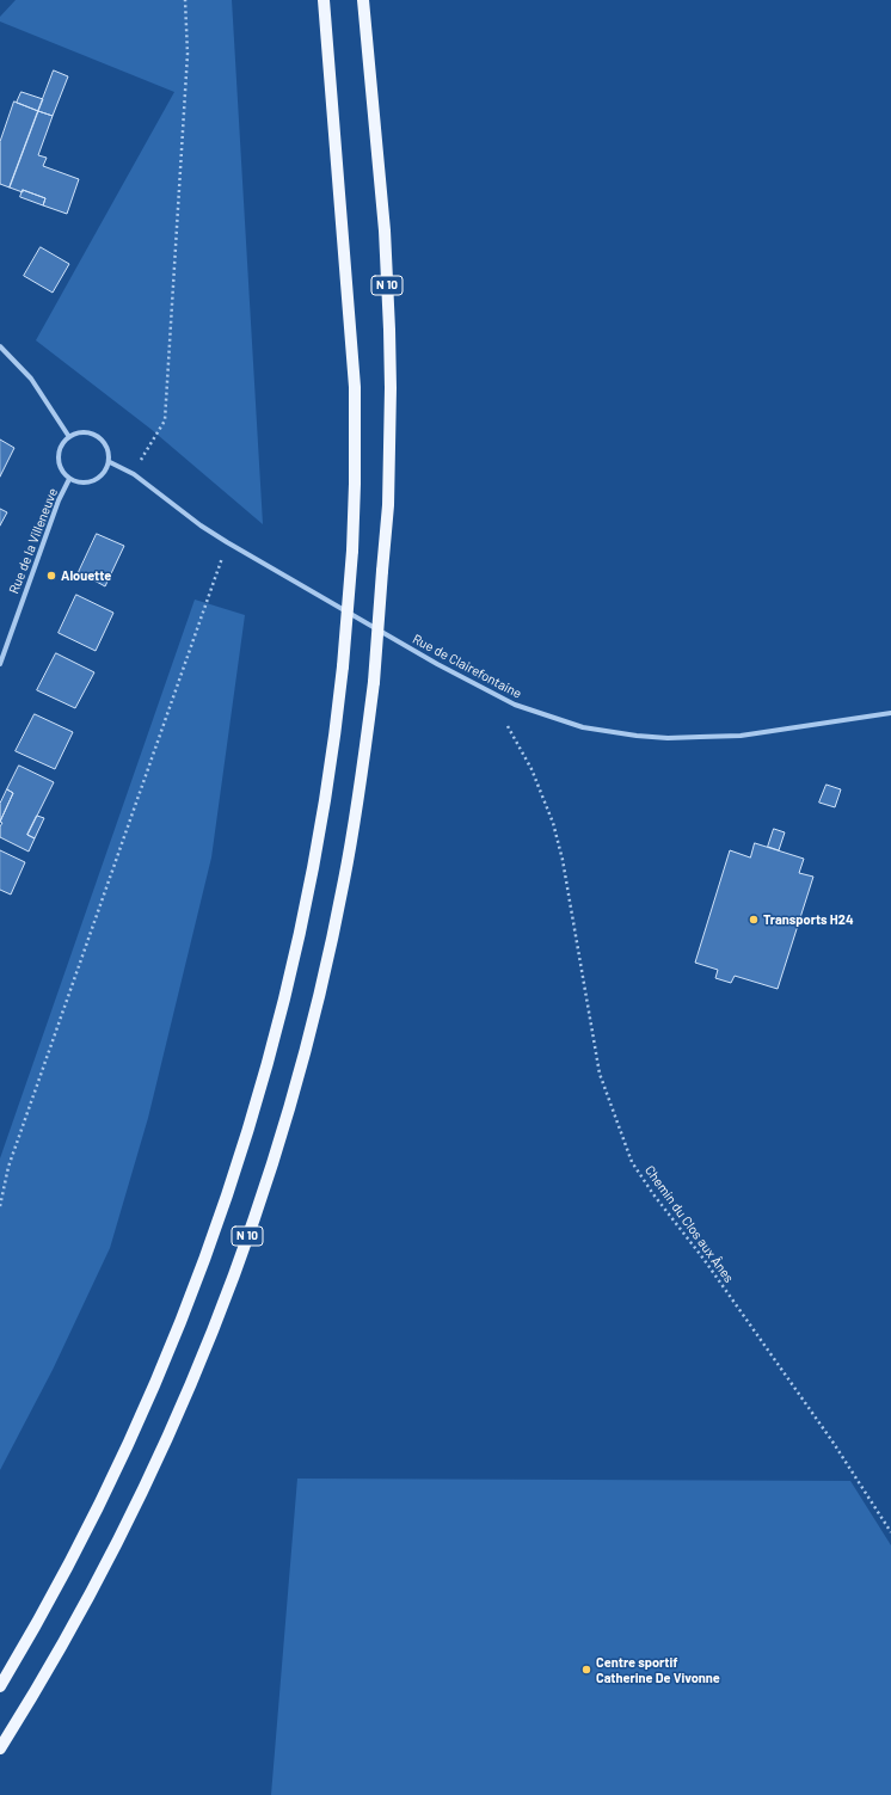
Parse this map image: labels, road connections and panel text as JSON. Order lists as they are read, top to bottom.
{
  "streets": {
    "main road": ["N 10"],
    "street": ["Rue de la Villeneuve", "Rue de Clairefontaine"],
    "path": ["Chemin du Clos aux Ânes"]
  },
  "crossings": [
    ["Rue de la Villeneuve", "Rue de Clairefontaine"]
  ],
  "places": ["Alouette", "Transports H24", "Centre sportif Catherine De Vivonne"]
}
